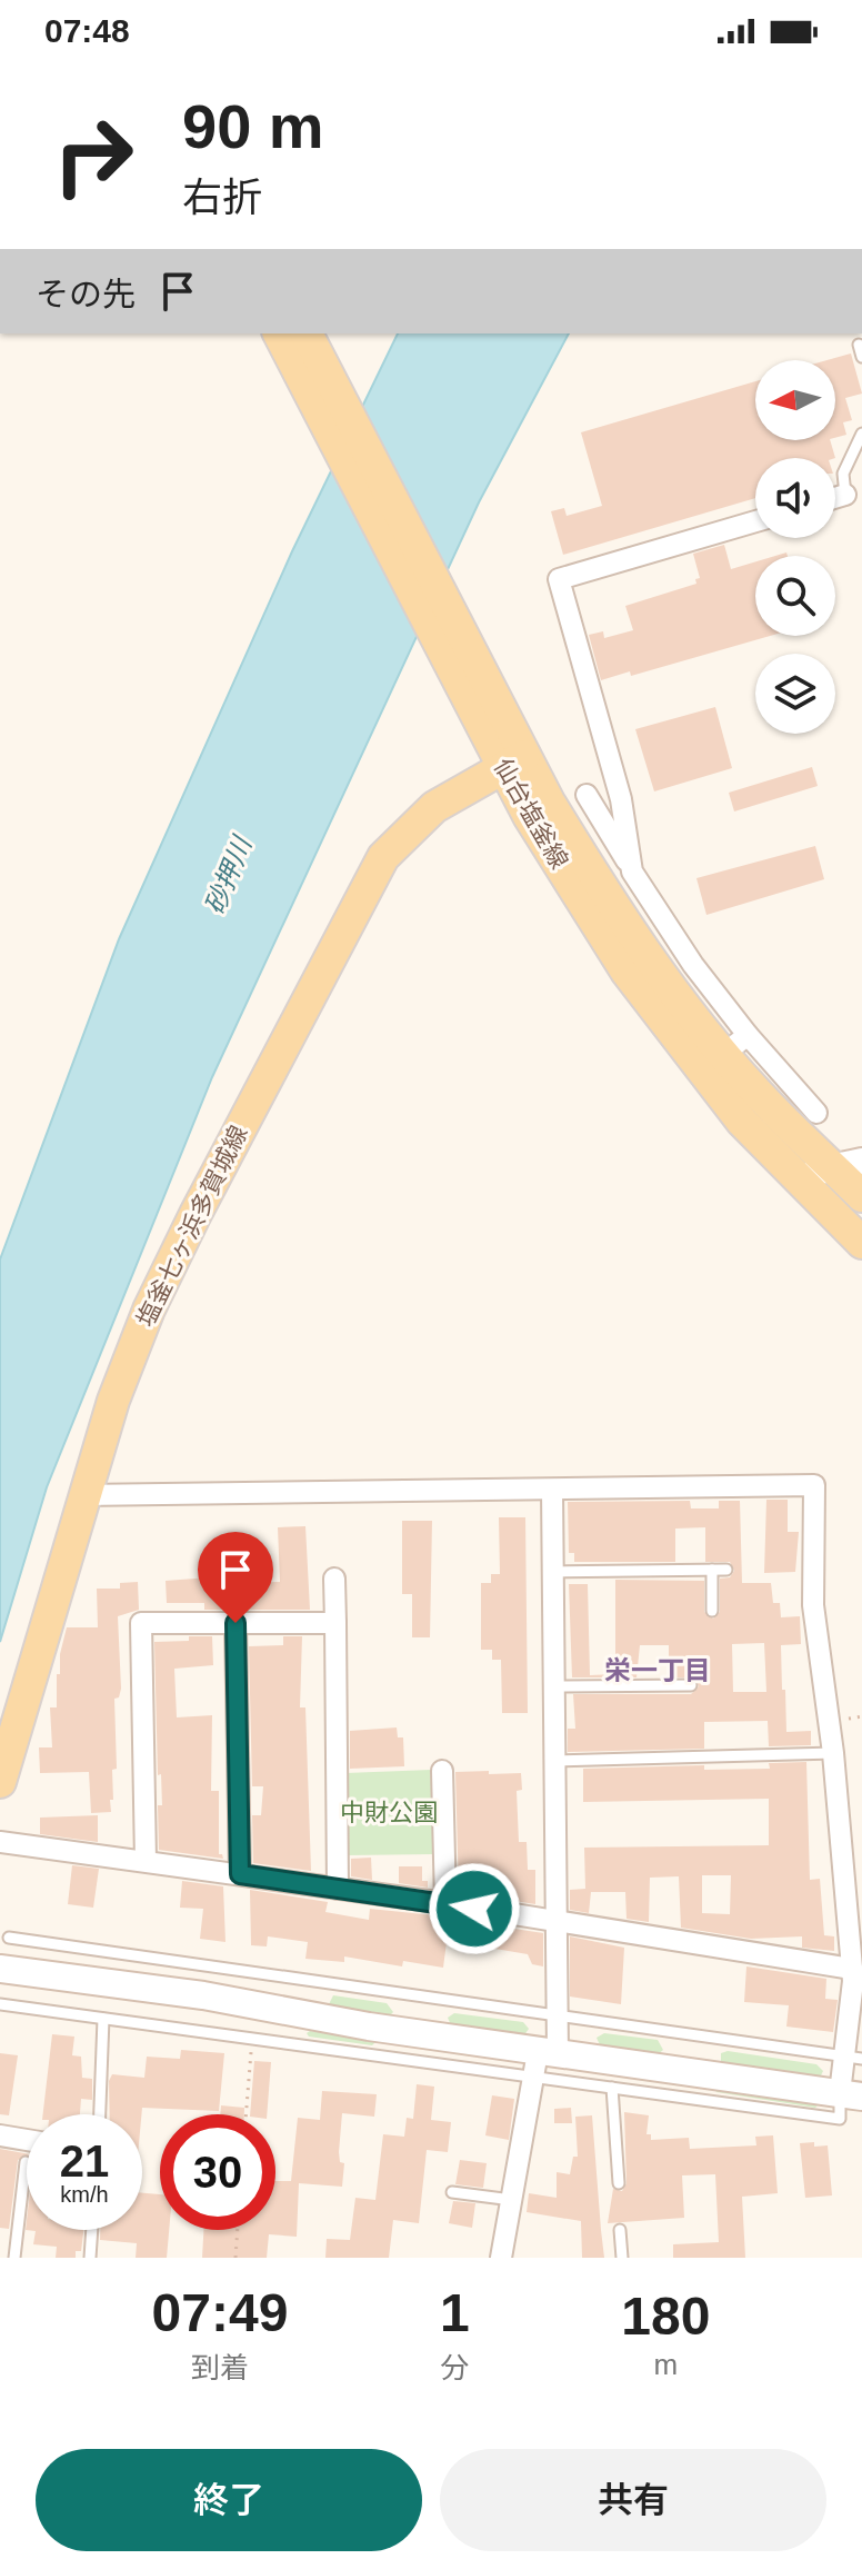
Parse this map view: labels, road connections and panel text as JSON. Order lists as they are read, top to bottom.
{
  "streets": {
    "main road": ["仙台塩釜線", "塩釜七ヶ浜多賀城線"]
  },
  "crossings": [
    ["仙台塩釜線", "塩釜七ヶ浜多賀城線"]
  ],
  "districts": ["栄一丁目"],
  "water": ["砂押川"],
  "parks": ["中財公園"],
  "north": "left",
  "page": {
    "status": "07:48",
    "turn": ["90 m", "右折"],
    "then": "その先",
    "speed": "21 km/h",
    "limit": "30",
    "eta": [
      "07:49",
      "到着",
      "1",
      "分",
      "180",
      "m"
    ],
    "buttons": ["終了", "共有"]
  }
}
